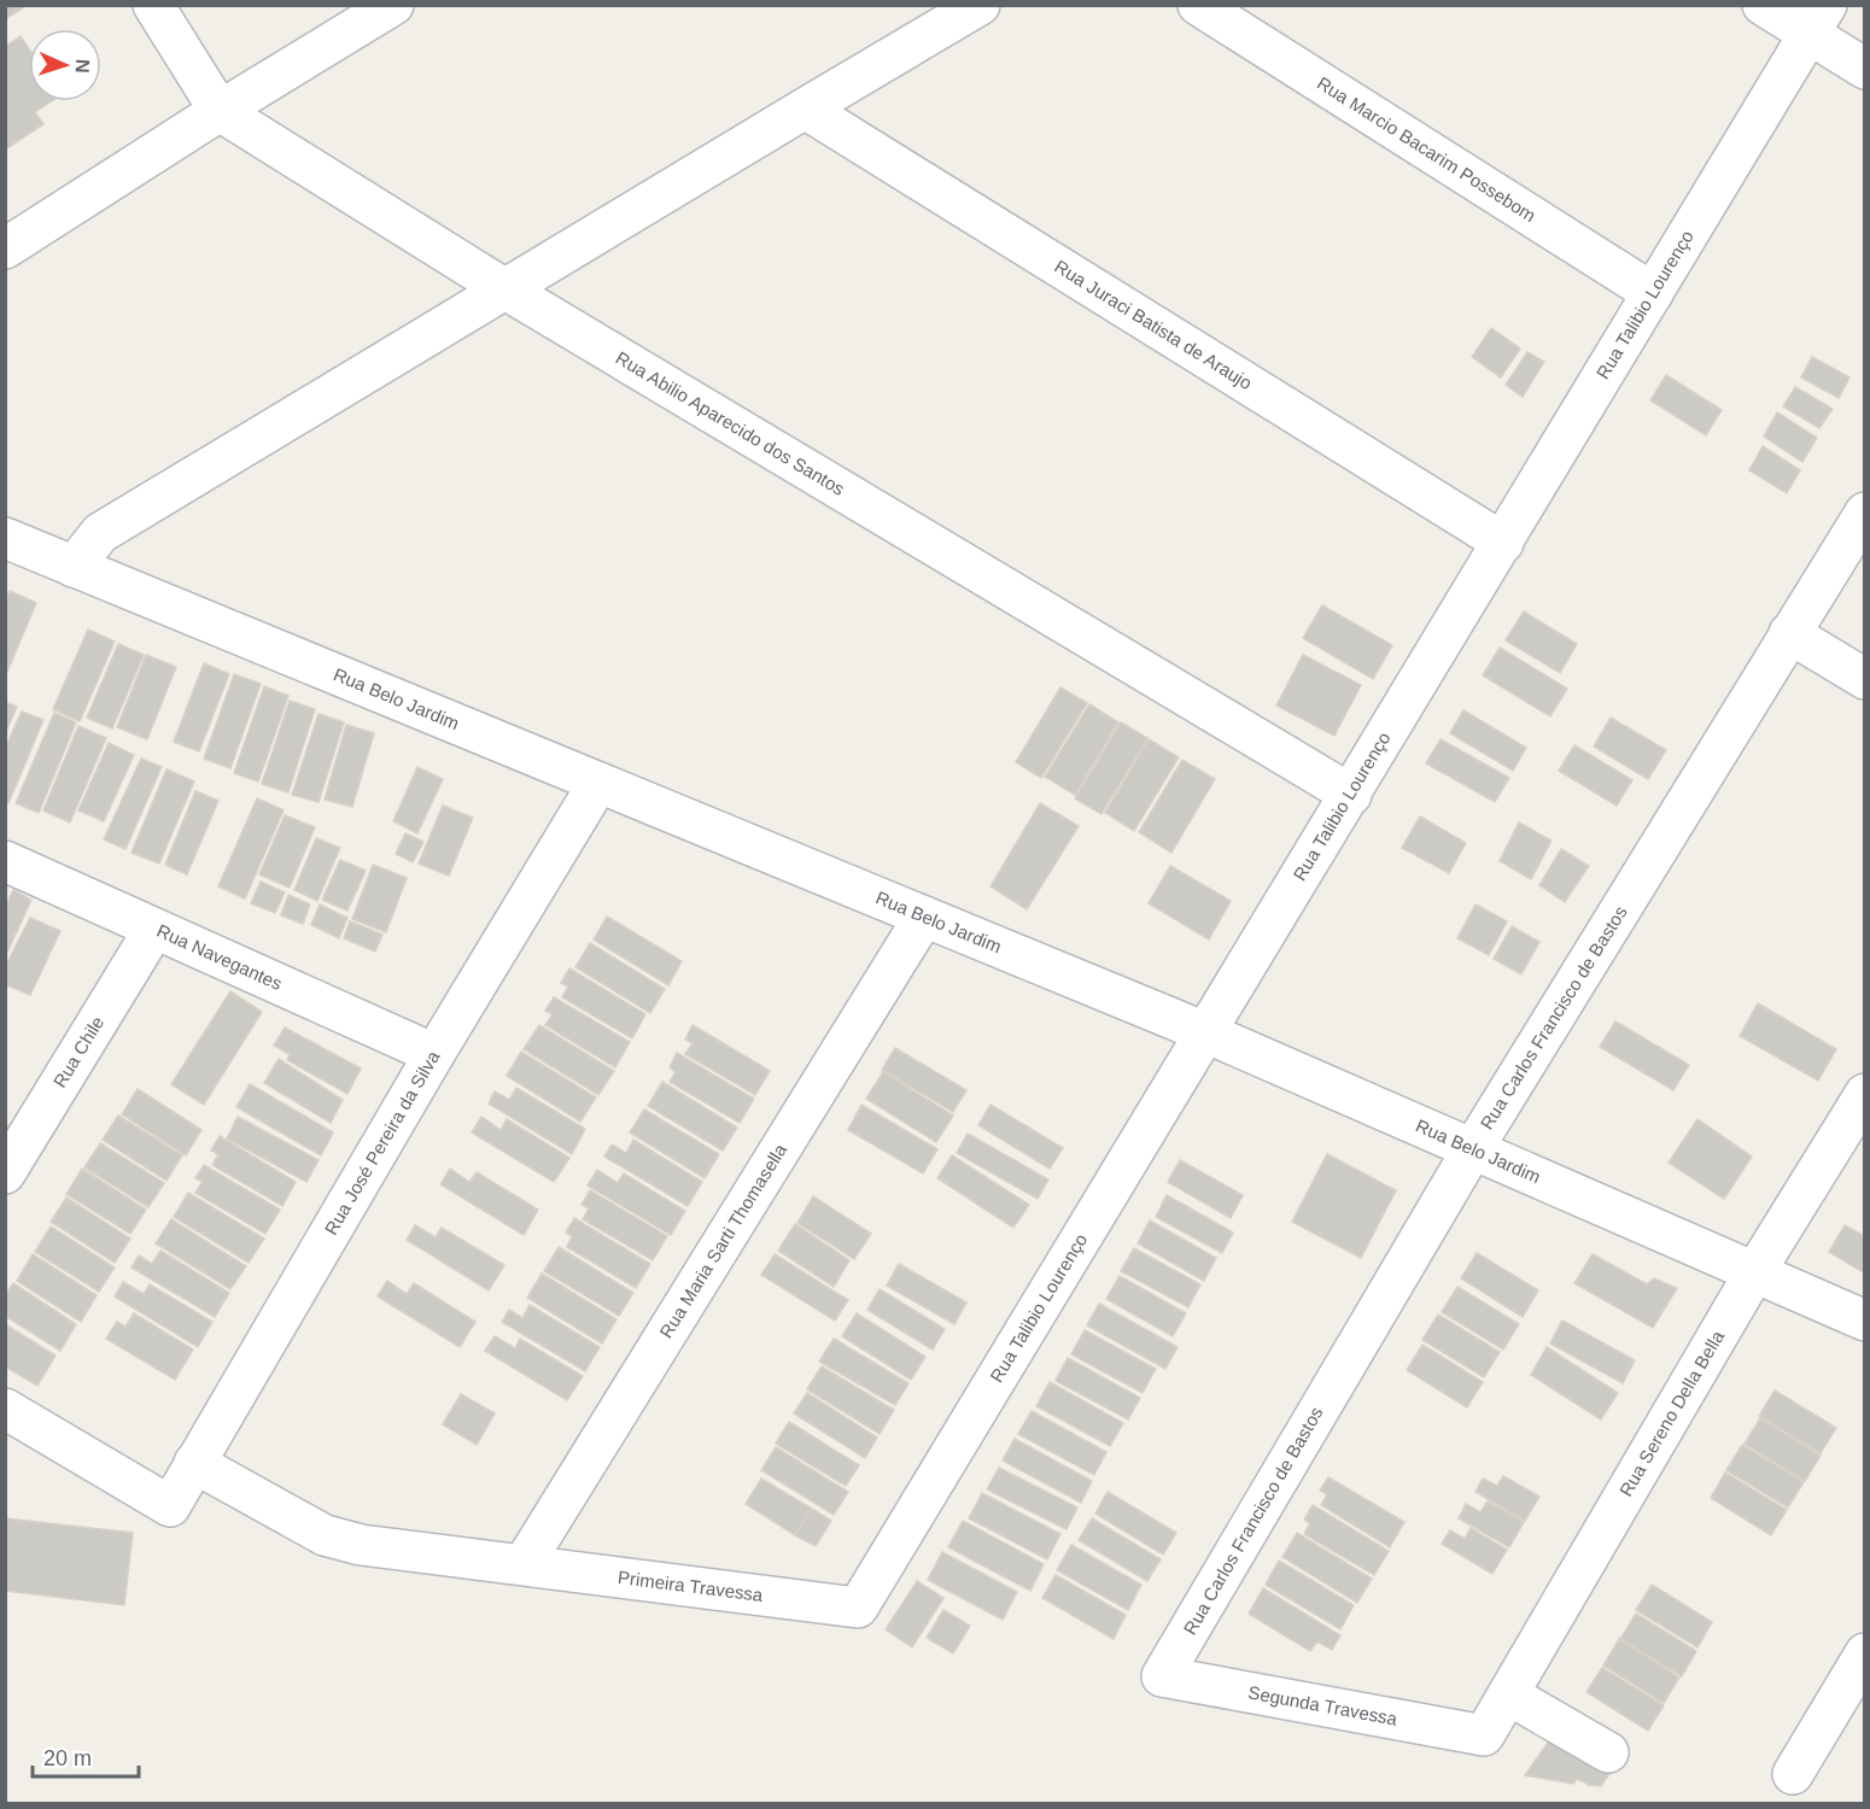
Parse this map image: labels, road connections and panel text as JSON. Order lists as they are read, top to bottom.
{
  "streets": {
    "street": [
      "Rua Marcio Bacarim Possebom",
      "Rua Talibio Lourenço",
      "Rua Juraci Batista de Araujo",
      "Rua Abilio Aparecido dos Santos",
      "Rua Belo Jardim",
      "Rua Navegantes",
      "Rua Carlos Francisco de Bastos",
      "Rua Chile",
      "Rua José Pereira da Silva",
      "Rua Maria Sarti Thomasella",
      "Rua Sereno Della Bella",
      "Primeira Travessa",
      "Segunda Travessa"
    ]
  },
  "crossings": [
    ["Rua Marcio Bacarim Possebom", "Rua Talibio Lourenço"],
    ["Rua Talibio Lourenço", "Rua Juraci Batista de Araujo"],
    ["Rua Talibio Lourenço", "Rua Abilio Aparecido dos Santos"],
    ["Rua Talibio Lourenço", "Rua Belo Jardim"],
    ["Rua Talibio Lourenço", "Primeira Travessa"],
    ["Rua Belo Jardim", "Rua Carlos Francisco de Bastos"],
    ["Rua Belo Jardim", "Rua José Pereira da Silva"],
    ["Rua Belo Jardim", "Rua Maria Sarti Thomasella"],
    ["Rua Belo Jardim", "Rua Sereno Della Bella"],
    ["Rua Navegantes", "Rua Chile"],
    ["Rua Navegantes", "Rua José Pereira da Silva"],
    ["Rua Carlos Francisco de Bastos", "Segunda Travessa"],
    ["Rua José Pereira da Silva", "Primeira Travessa"],
    ["Rua Maria Sarti Thomasella", "Primeira Travessa"],
    ["Rua Sereno Della Bella", "Segunda Travessa"]
  ],
  "scale_bar": "20 m",
  "north": "right"
}
